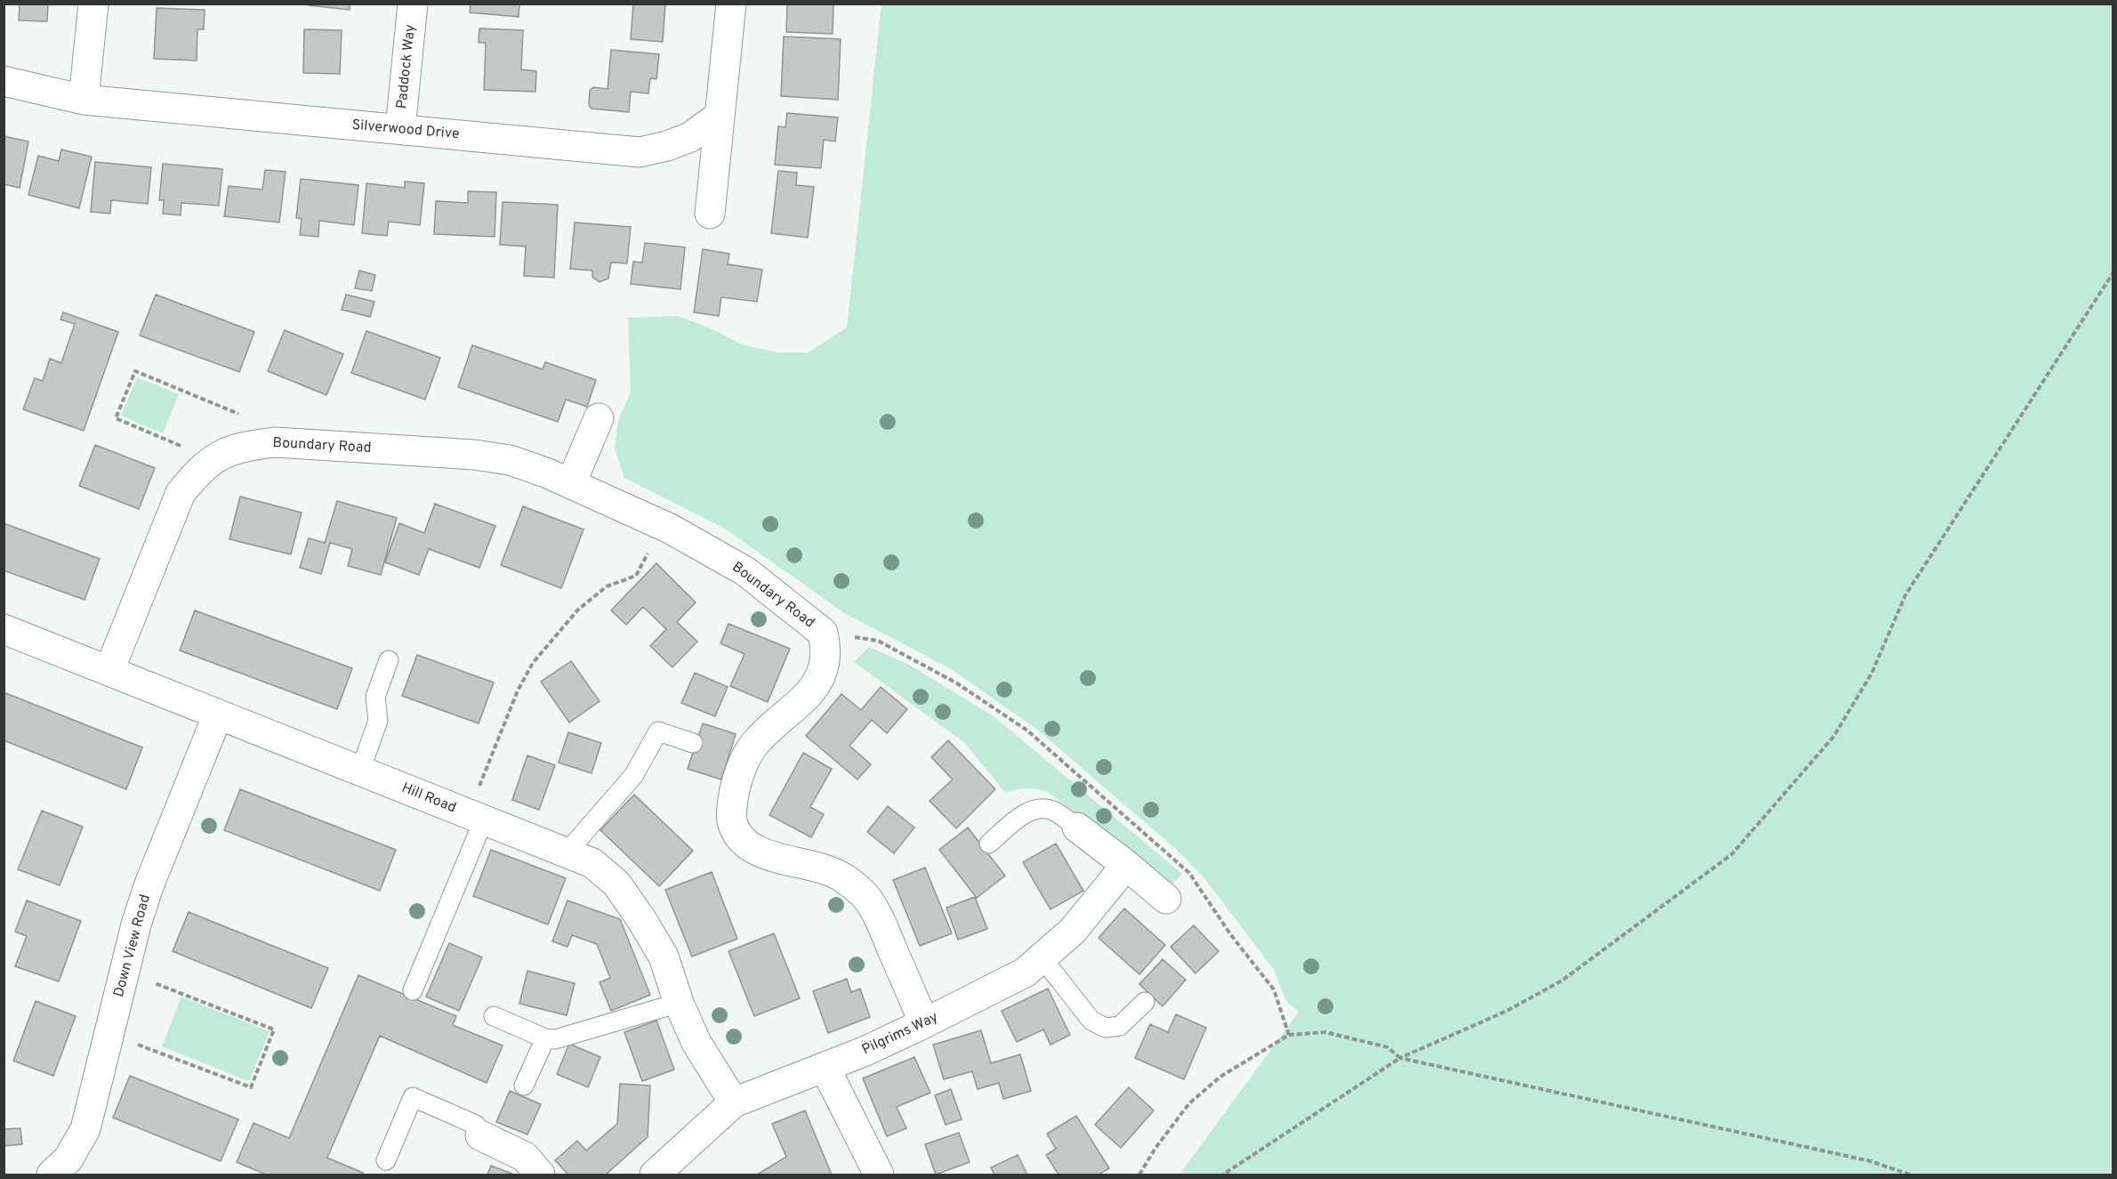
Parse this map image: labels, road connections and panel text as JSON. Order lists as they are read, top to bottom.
{
  "streets": {
    "street": [
      "Paddock Way",
      "Silverwood Drive",
      "Boundary Road",
      "Hill Road",
      "Down View Road",
      "Pilgrims Way"
    ]
  },
  "crossings": [
    ["Paddock Way", "Silverwood Drive"],
    ["Boundary Road", "Hill Road"],
    ["Boundary Road", "Pilgrims Way"],
    ["Hill Road", "Down View Road"],
    ["Hill Road", "Pilgrims Way"]
  ]
}
